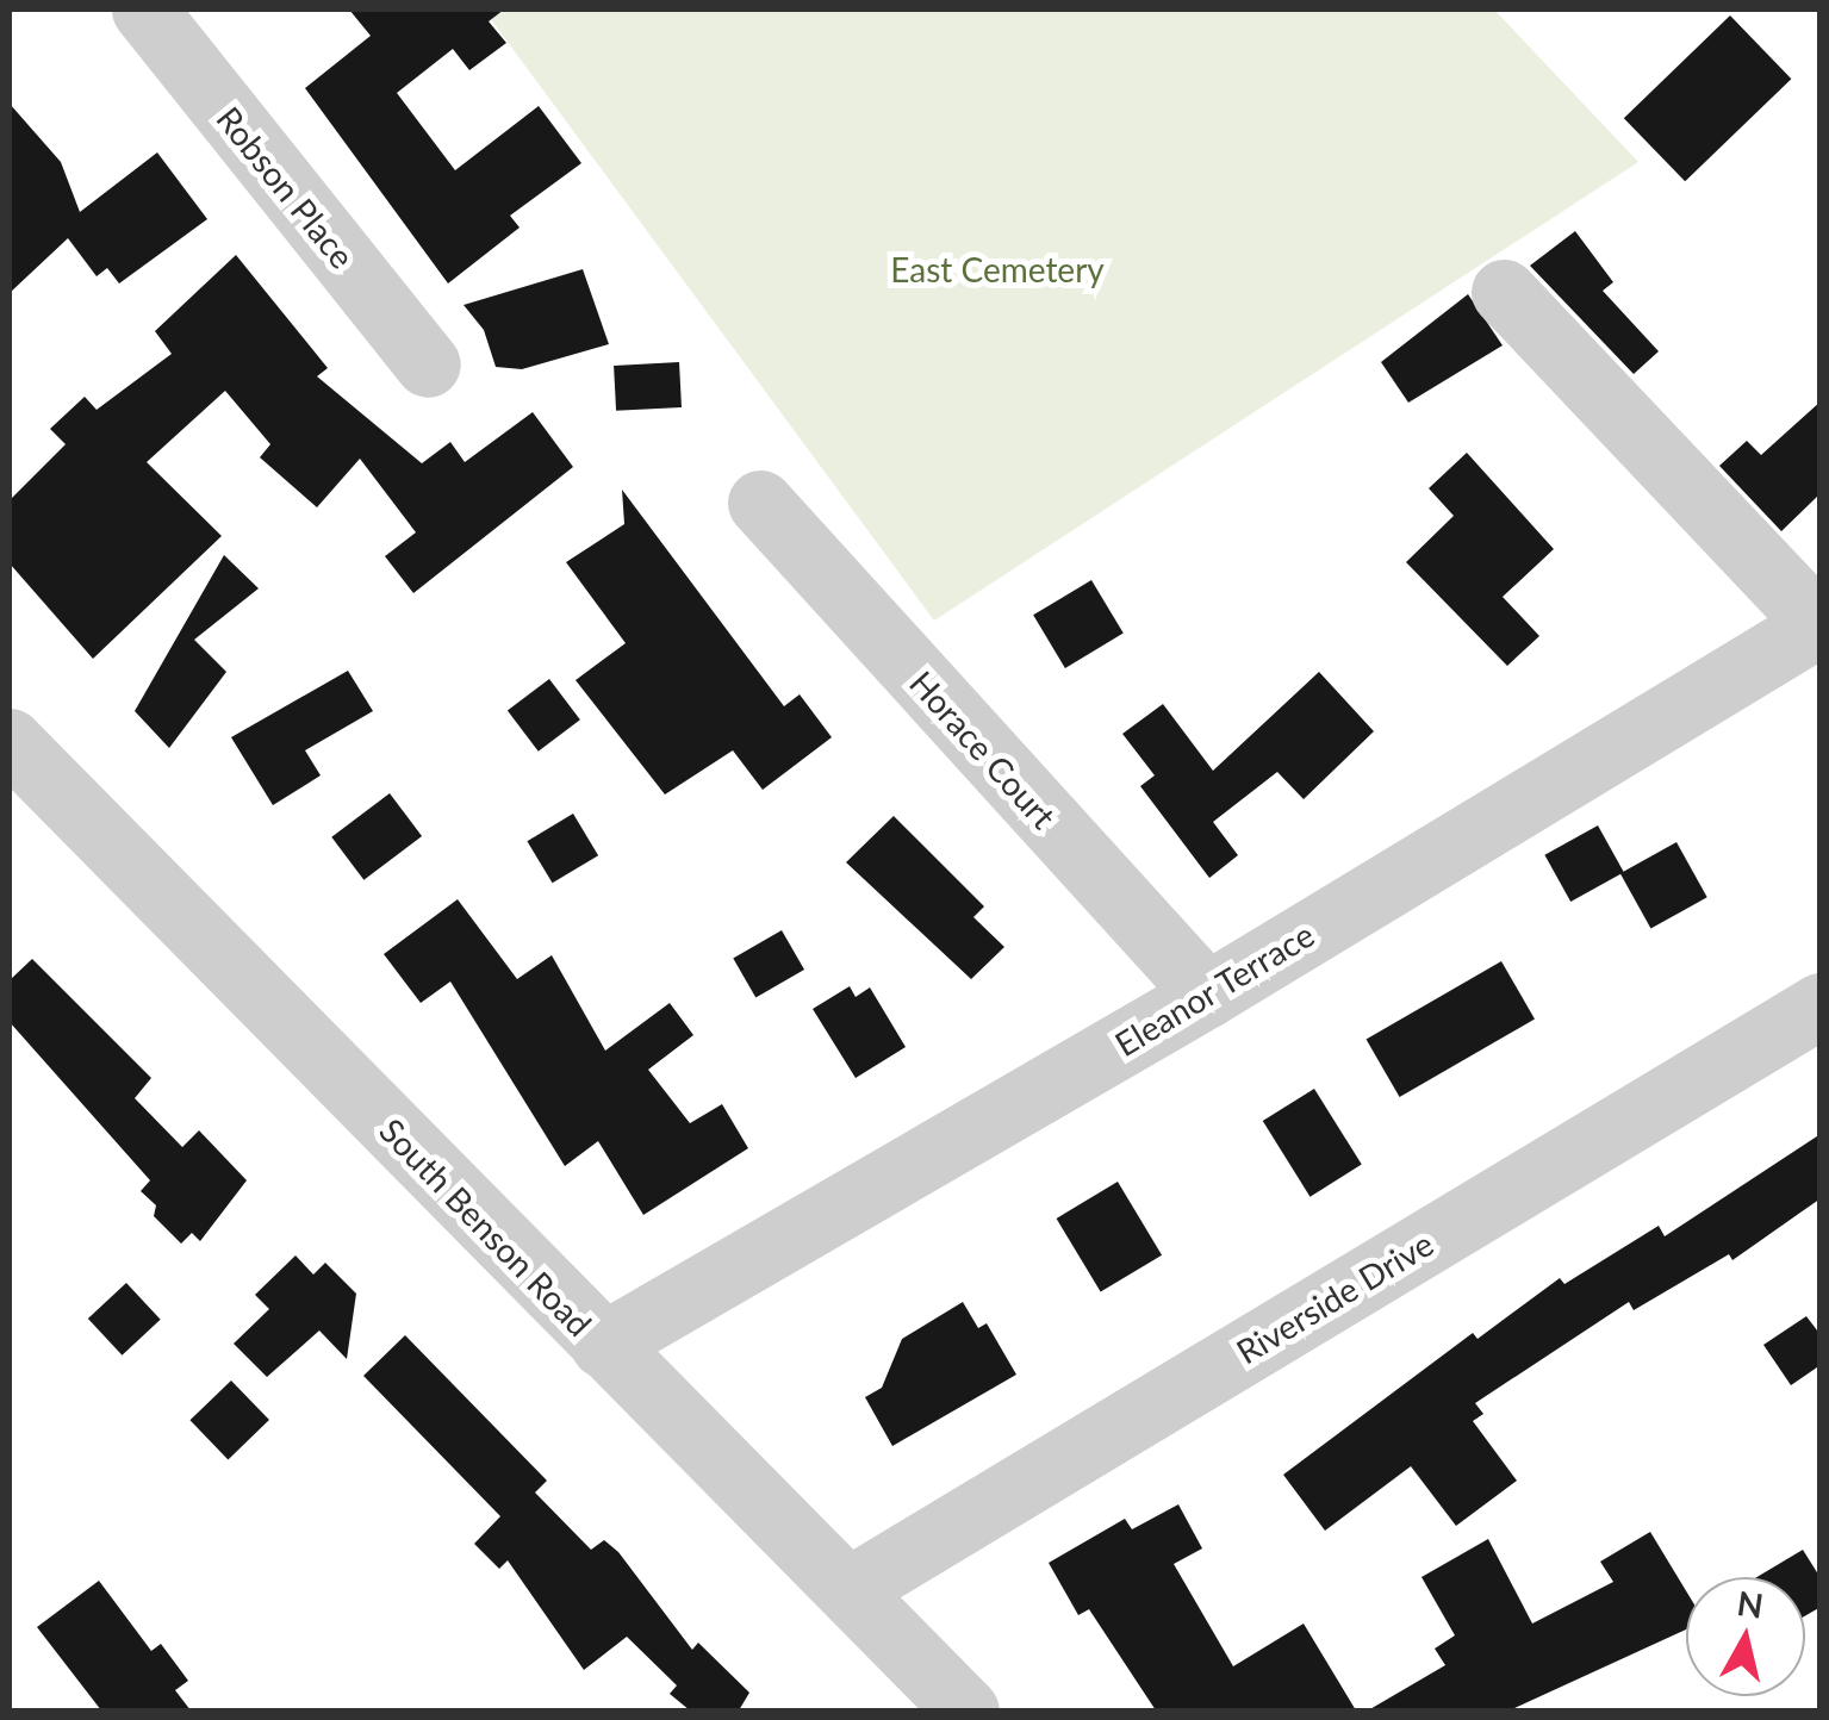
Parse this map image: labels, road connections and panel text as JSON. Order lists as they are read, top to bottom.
{
  "streets": {
    "street": [
      "Robson Place",
      "Horace Court",
      "Eleanor Terrace",
      "South Benson Road",
      "Riverside Drive"
    ]
  },
  "crossings": [
    ["Horace Court", "Eleanor Terrace"],
    ["Eleanor Terrace", "South Benson Road"],
    ["South Benson Road", "Riverside Drive"]
  ],
  "parks": ["East Cemetery"],
  "north": "top"
}
